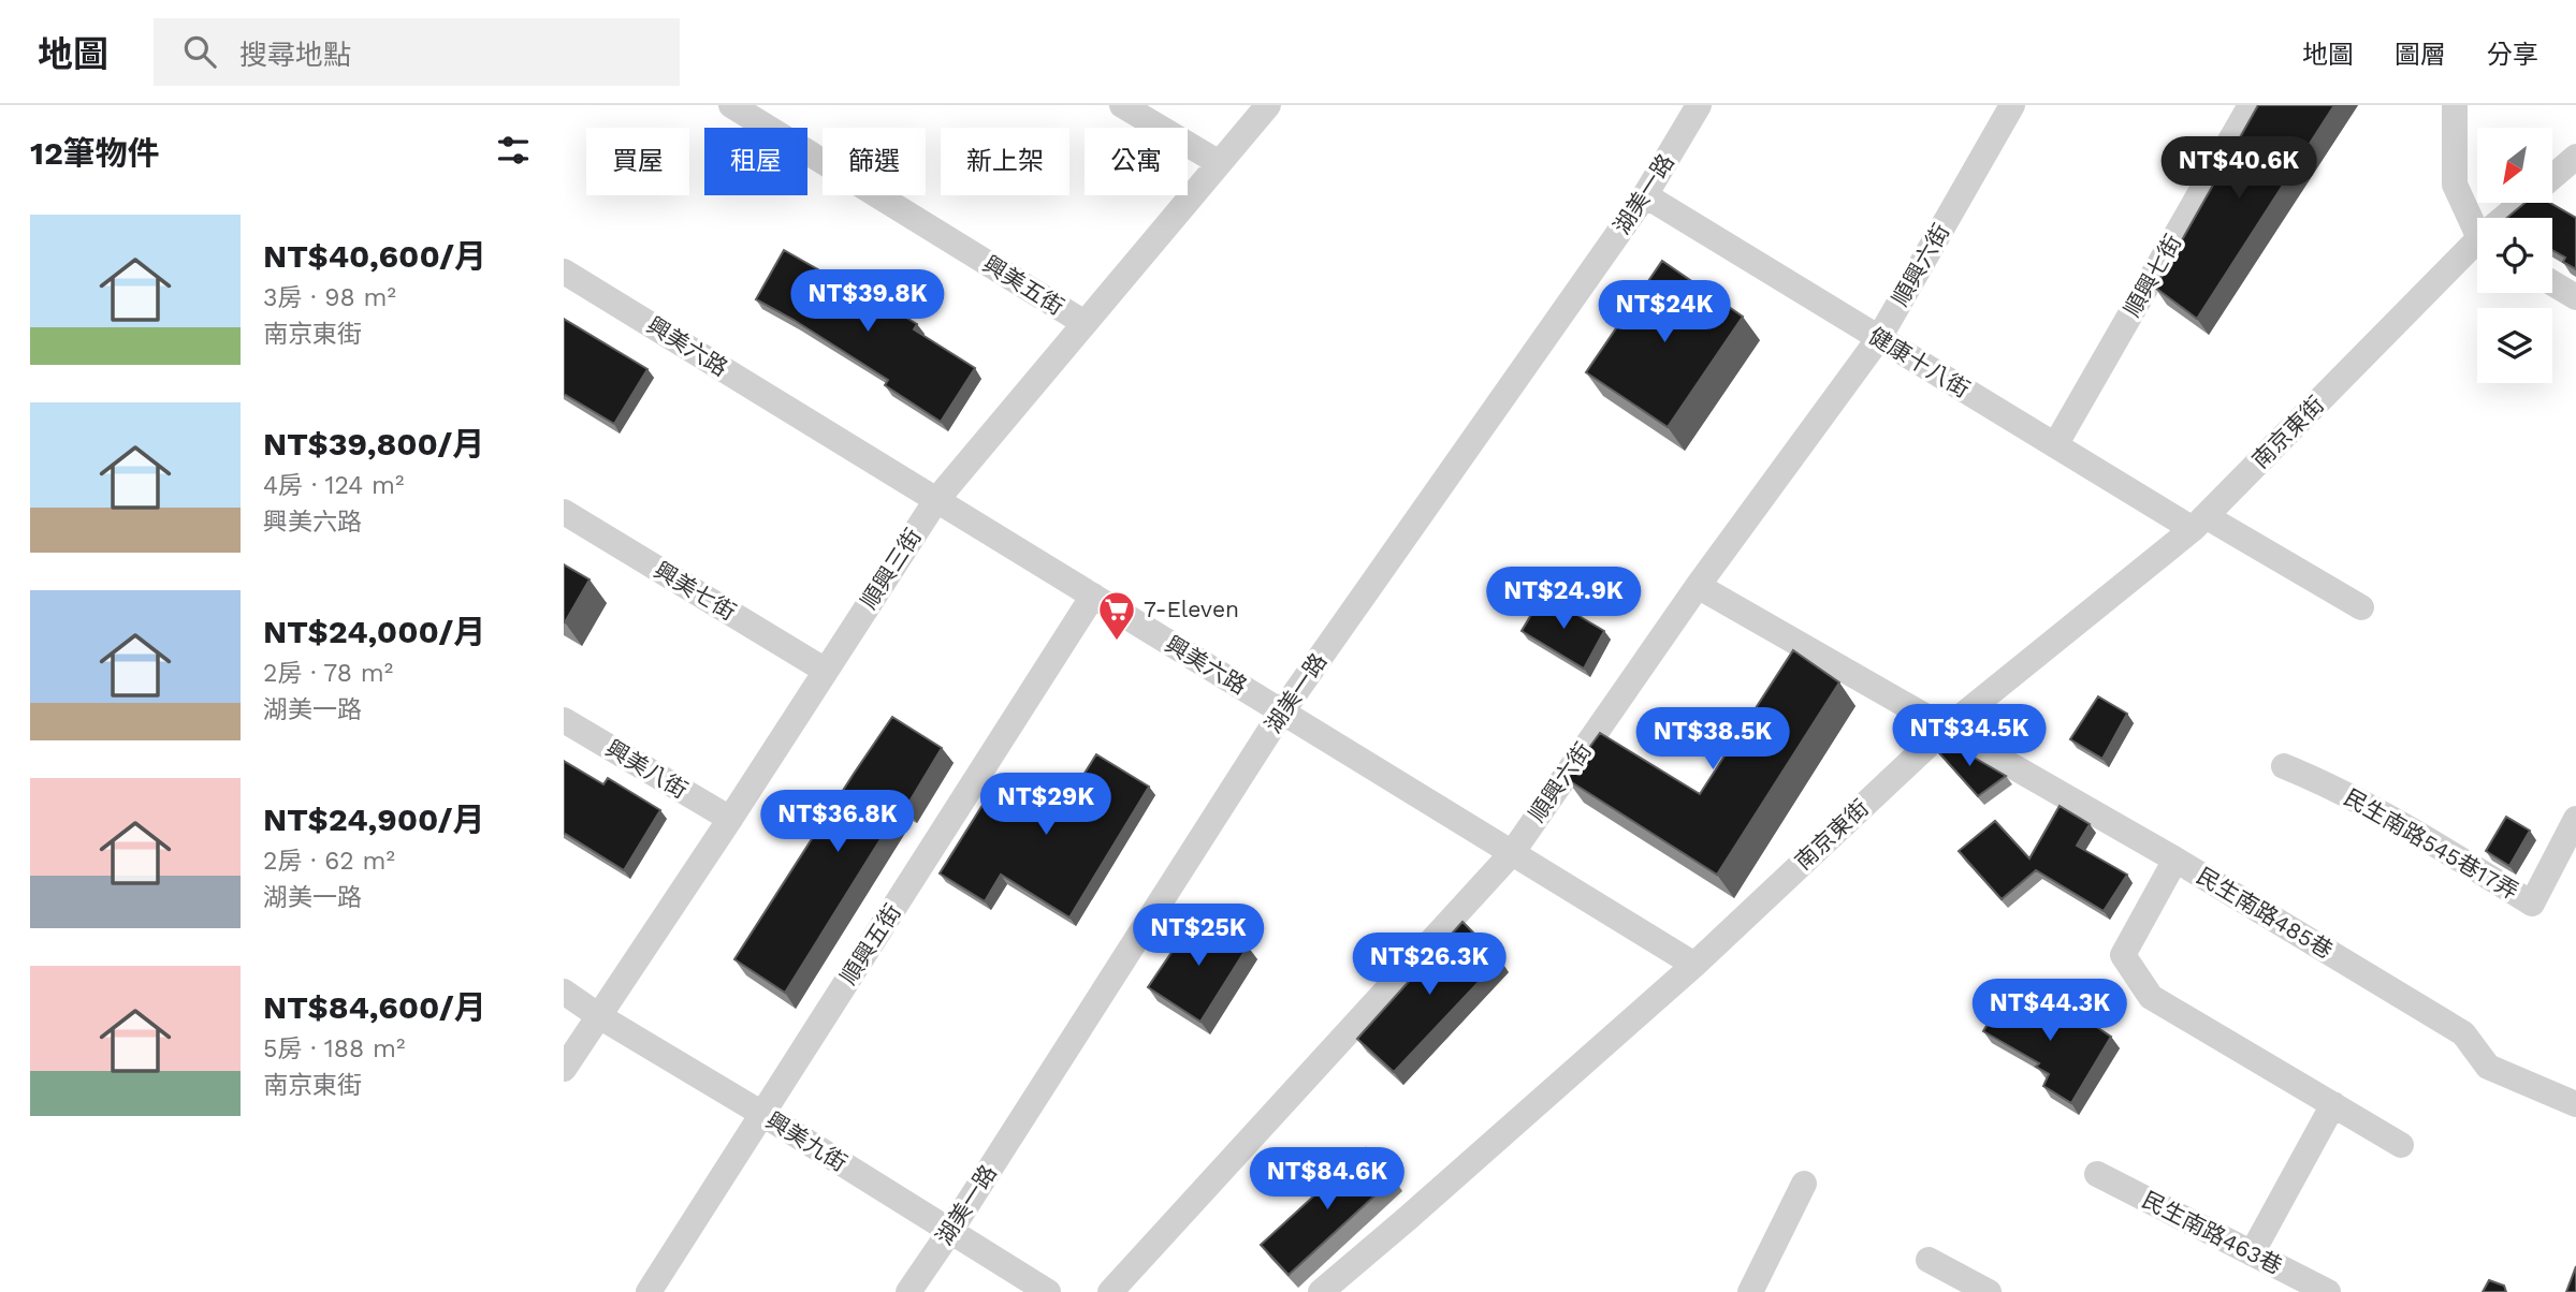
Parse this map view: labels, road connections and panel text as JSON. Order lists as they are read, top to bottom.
{
  "streets": {
    "street": [
      "湖美一路",
      "順興六街",
      "順興七街",
      "興美五街",
      "興美六路",
      "健康十八街",
      "南京東街",
      "順興三街",
      "興美七街",
      "興美八街",
      "民生南路545巷17弄",
      "民生南路485巷",
      "順興五街",
      "興美九街",
      "民生南路463巷"
    ]
  },
  "crossings": [
    ["湖美一路", "興美六路"],
    ["湖美一路", "健康十八街"],
    ["湖美一路", "興美九街"],
    ["順興六街", "興美六路"],
    ["順興六街", "健康十八街"],
    ["順興六街", "民生南路485巷"],
    ["順興七街", "健康十八街"],
    ["興美五街", "順興三街"],
    ["興美六路", "南京東街"],
    ["興美六路", "順興三街"],
    ["興美六路", "順興五街"],
    ["健康十八街", "南京東街"],
    ["南京東街", "民生南路485巷"],
    ["順興三街", "興美七街"],
    ["順興三街", "興美八街"],
    ["順興三街", "興美九街"],
    ["順興五街", "興美九街"]
  ],
  "places": {
    "supermarket": ["7-Eleven"]
  },
  "north": "bottom left",
  "page": {
    "header": "地圖",
    "search": "搜尋地點",
    "nav": ["地圖", "圖層", "分享"],
    "heading": "12筆物件",
    "chip": [
      "買屋",
      "租屋",
      "篩選",
      "新上架",
      "公寓"
    ],
    "price": [
      "NT$40.6K",
      "NT$39.8K",
      "NT$24K",
      "NT$24.9K",
      "NT$34.5K",
      "NT$38.5K",
      "NT$29K",
      "NT$36.8K",
      "NT$25K",
      "NT$26.3K",
      "NT$44.3K",
      "NT$84.6K"
    ],
    "list": [
      {
        "name": "NT$40,600/月",
        "note": "3房 · 98 m² · 南京東街"
      },
      {
        "name": "NT$39,800/月",
        "note": "4房 · 124 m² · 興美六路"
      },
      {
        "name": "NT$24,000/月",
        "note": "2房 · 78 m² · 湖美一路"
      },
      {
        "name": "NT$24,900/月",
        "note": "2房 · 62 m² · 湖美一路"
      },
      {
        "name": "NT$84,600/月",
        "note": "5房 · 188 m² · 南京東街"
      }
    ]
  }
}
